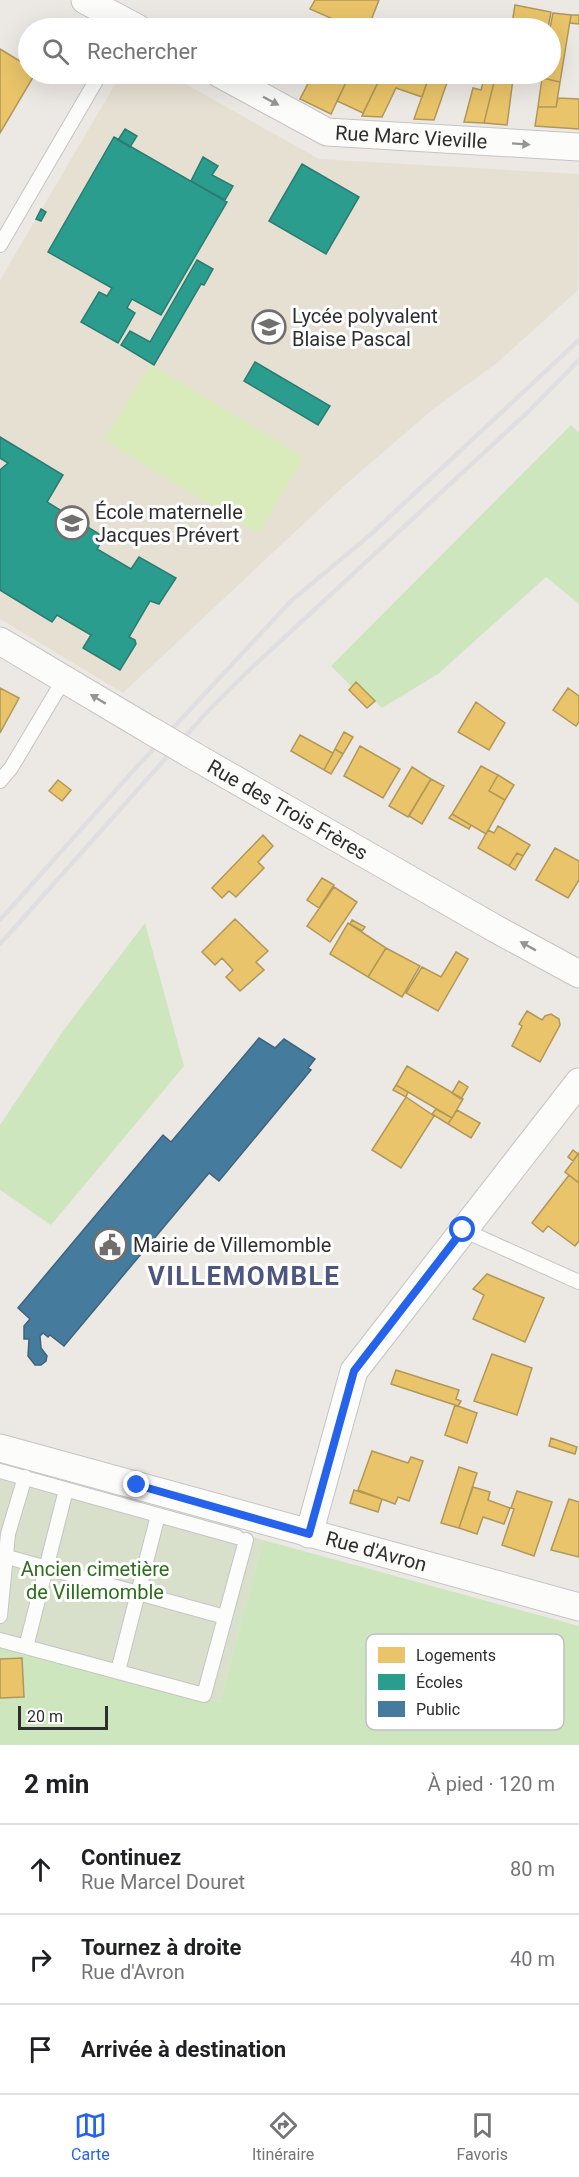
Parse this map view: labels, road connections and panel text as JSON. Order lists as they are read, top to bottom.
{
  "streets": {
    "street": ["Rue Marc Vieville", "Rue des Trois Frères", "Rue d'Avron"]
  },
  "one_way": ["Rue Marc Vieville", "Rue des Trois Frères"],
  "districts": ["VILLEMOMBLE"],
  "parks": ["Ancien cimetière de Villemomble"],
  "places": {
    "school or university": ["Lycée polyvalent Blaise Pascal", "École maternelle Jacques Prévert"],
    "public building": ["Mairie de Villemomble"]
  },
  "legend": ["Logements", "Écoles", "Public"],
  "scale_bar": "20 m",
  "page": {
    "search": "Rechercher",
    "scale": "20 m",
    "heading": ["2 min", "À pied · 120 m"],
    "list": [
      ["Continuez", "Rue Marcel Douret", "80 m"],
      ["Tournez à droite", "Rue d'Avron", "40 m"],
      "Arrivée à destination"
    ],
    "nav": ["Carte", "Itinéraire", "Favoris"]
  }
}
